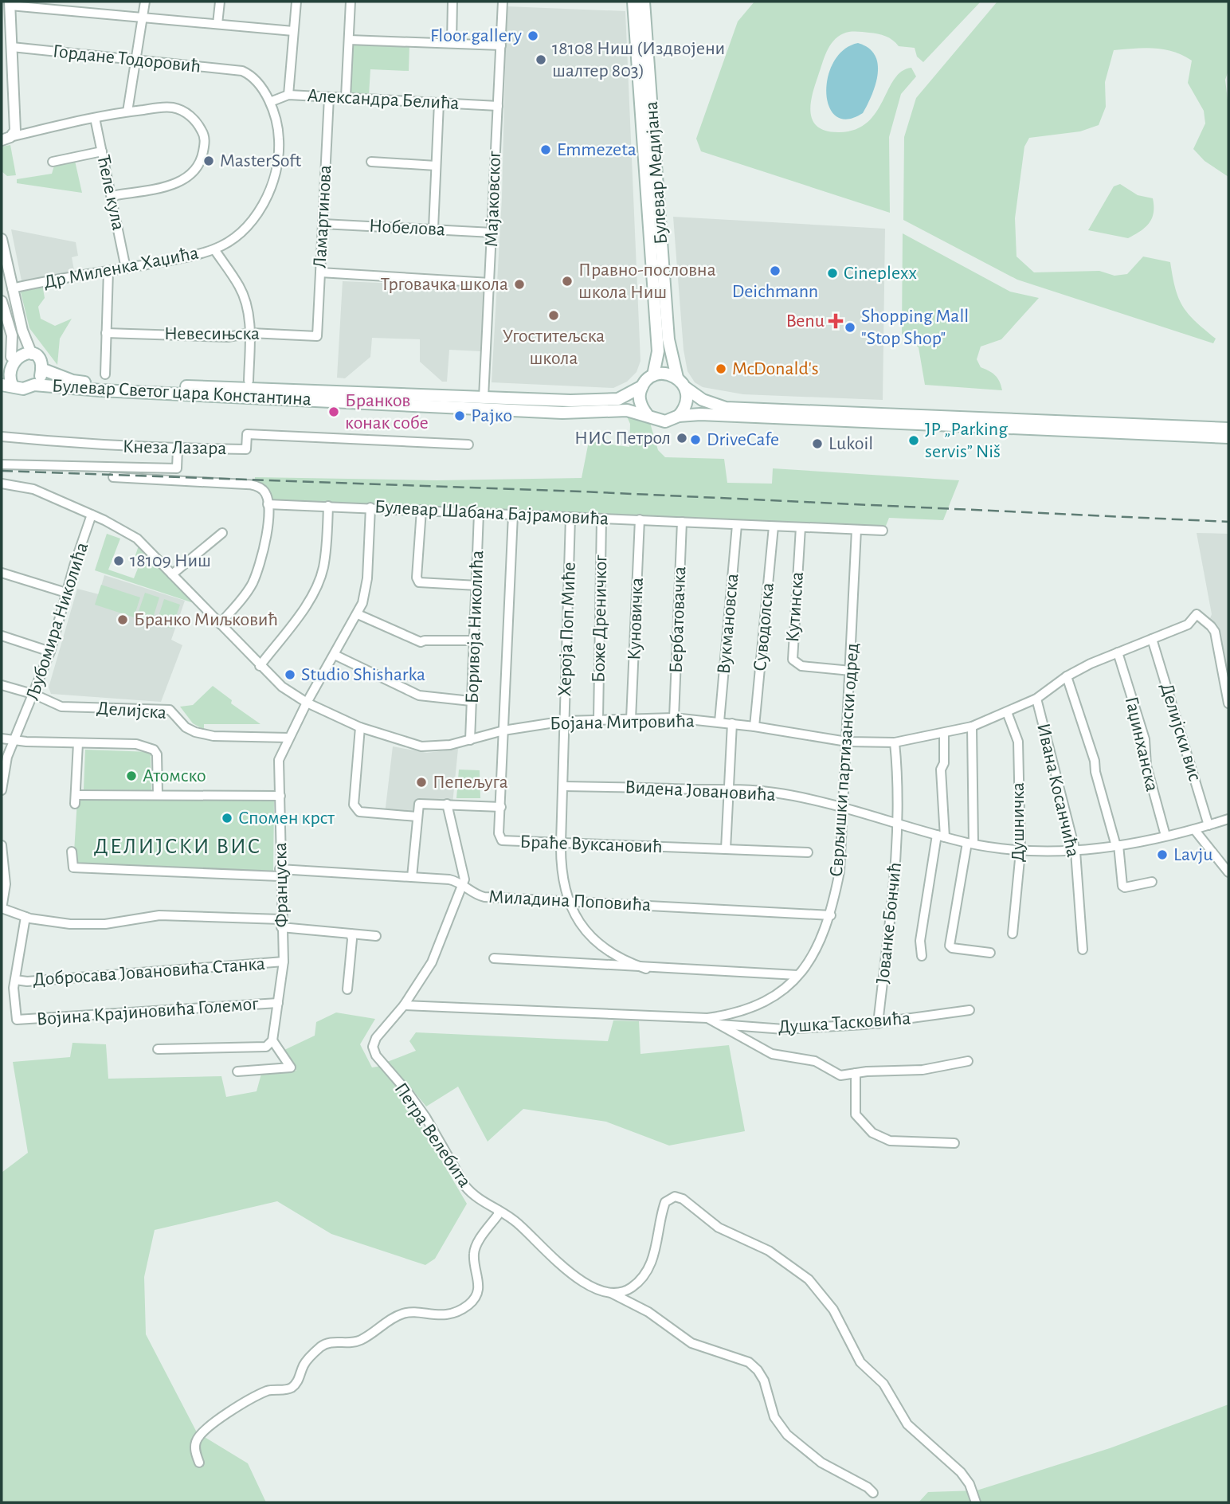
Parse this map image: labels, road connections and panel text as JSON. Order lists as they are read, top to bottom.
{
  "streets": {
    "main road": ["Булевар Медијана", "Булевар Светог цара Константина"],
    "street": [
      "Гордане Тодоровић",
      "Александра Белића",
      "Ћеле кула",
      "Мајаковског",
      "Ламартинова",
      "Нобелова",
      "Др Миленка Хаџића",
      "Невесињска",
      "Кнеза Лазара",
      "Булевар Шабана Бајрамовића",
      "Кутинска",
      "Боже Дреничког",
      "Куновичка",
      "Бербатовачка",
      "Љубомира Николића",
      "Вукмановска",
      "Боривоја Николића",
      "Суводолска",
      "Хероја Поп Миће",
      "Делијска",
      "Бојана Митровића",
      "Делијски вис",
      "Гаџинханска",
      "Сврљишки партизански одред",
      "Ивана Косанчића",
      "Видена Јовановића",
      "Душничка",
      "Браће Вуксановић",
      "Француска",
      "Миладина Поповића",
      "Јованке Бончић",
      "Добросава Јовановића Станка",
      "Војина Крајиновића Големог",
      "Душка Тасковића",
      "Петра Велебита"
    ]
  },
  "crossings": [
    ["Гордане Тодоровић", "Др Миленка Хаџића"],
    ["Александра Белића", "Мајаковског"],
    ["Александра Белића", "Ламартинова"],
    ["Александра Белића", "Др Миленка Хаџића"],
    ["Булевар Медијана", "Булевар Светог цара Константина"],
    ["Ћеле кула", "Др Миленка Хаџића"],
    ["Мајаковског", "Нобелова"],
    ["Мајаковског", "Булевар Светог цара Константина"],
    ["Ламартинова", "Нобелова"],
    ["Ламартинова", "Невесињска"],
    ["Булевар Шабана Бајрамовића", "Кутинска"],
    ["Булевар Шабана Бајрамовића", "Боже Дреничког"],
    ["Булевар Шабана Бајрамовића", "Куновичка"],
    ["Булевар Шабана Бајрамовића", "Бербатовачка"],
    ["Булевар Шабана Бајрамовића", "Вукмановска"],
    ["Булевар Шабана Бајрамовића", "Боривоја Николића"],
    ["Булевар Шабана Бајрамовића", "Суводолска"],
    ["Булевар Шабана Бајрамовића", "Хероја Поп Миће"],
    ["Булевар Шабана Бајрамовића", "Сврљишки партизански одред"],
    ["Булевар Шабана Бајрамовића", "Браће Вуксановић"],
    ["Булевар Шабана Бајрамовића", "Француска"],
    ["Кутинска", "Сврљишки партизански одред"],
    ["Боже Дреничког", "Бојана Митровића"],
    ["Куновичка", "Бојана Митровића"],
    ["Бербатовачка", "Бојана Митровића"],
    ["Љубомира Николића", "Делијска"],
    ["Љубомира Николића", "Бојана Митровића"],
    ["Вукмановска", "Бојана Митровића"],
    ["Боривоја Николића", "Бојана Митровића"],
    ["Суводолска", "Бојана Митровића"],
    ["Хероја Поп Миће", "Бојана Митровића"],
    ["Хероја Поп Миће", "Сврљишки партизански одред"],
    ["Хероја Поп Миће", "Видена Јовановића"],
    ["Хероја Поп Миће", "Браће Вуксановић"],
    ["Хероја Поп Миће", "Миладина Поповића"],
    ["Делијска", "Француска"],
    ["Бојана Митровића", "Делијски вис"],
    ["Бојана Митровића", "Гаџинханска"],
    ["Бојана Митровића", "Сврљишки партизански одред"],
    ["Бојана Митровића", "Ивана Косанчића"],
    ["Бојана Митровића", "Душничка"],
    ["Бојана Митровића", "Браће Вуксановић"],
    ["Бојана Митровића", "Француска"],
    ["Бојана Митровића", "Јованке Бончић"],
    ["Делијски вис", "Видена Јовановића"],
    ["Гаџинханска", "Видена Јовановића"],
    ["Сврљишки партизански одред", "Видена Јовановића"],
    ["Сврљишки партизански одред", "Миладина Поповића"],
    ["Сврљишки партизански одред", "Петра Велебита"],
    ["Ивана Косанчића", "Видена Јовановића"],
    ["Видена Јовановића", "Душничка"],
    ["Видена Јовановића", "Јованке Бончић"],
    ["Француска", "Миладина Поповића"],
    ["Француска", "Добросава Јовановића Станка"],
    ["Француска", "Војина Крајиновића Големог"],
    ["Миладина Поповића", "Петра Велебита"],
    ["Јованке Бончић", "Душка Тасковића"],
    ["Добросава Јовановића Станка", "Војина Крајиновића Големог"]
  ],
  "districts": ["ДЕЛИЈСКИ ВИС"],
  "places": {
    "other": [
      "Floor gallery",
      "18108 Ниш (Издвојени шалтер 803)",
      "Emmezeta",
      "MasterSoft",
      "Deichmann",
      "Cineplexx",
      "Правно-пословна школа Ниш",
      "Трговачка школа",
      "Угоститељска школа",
      "Shopping Mall \"Stop Shop\"",
      "McDonald's",
      "Бранков конак собе",
      "Рајко",
      "НИС Петрол",
      "DriveCafe",
      "JP „Parking servis” Niš",
      "Lukoil",
      "18109 Ниш",
      "Бранко Миљковић",
      "Studio Shisharka",
      "Атомско",
      "Пепељуга",
      "Спомен крст",
      "Lavju"
    ],
    "health": ["Benu"]
  }
}
